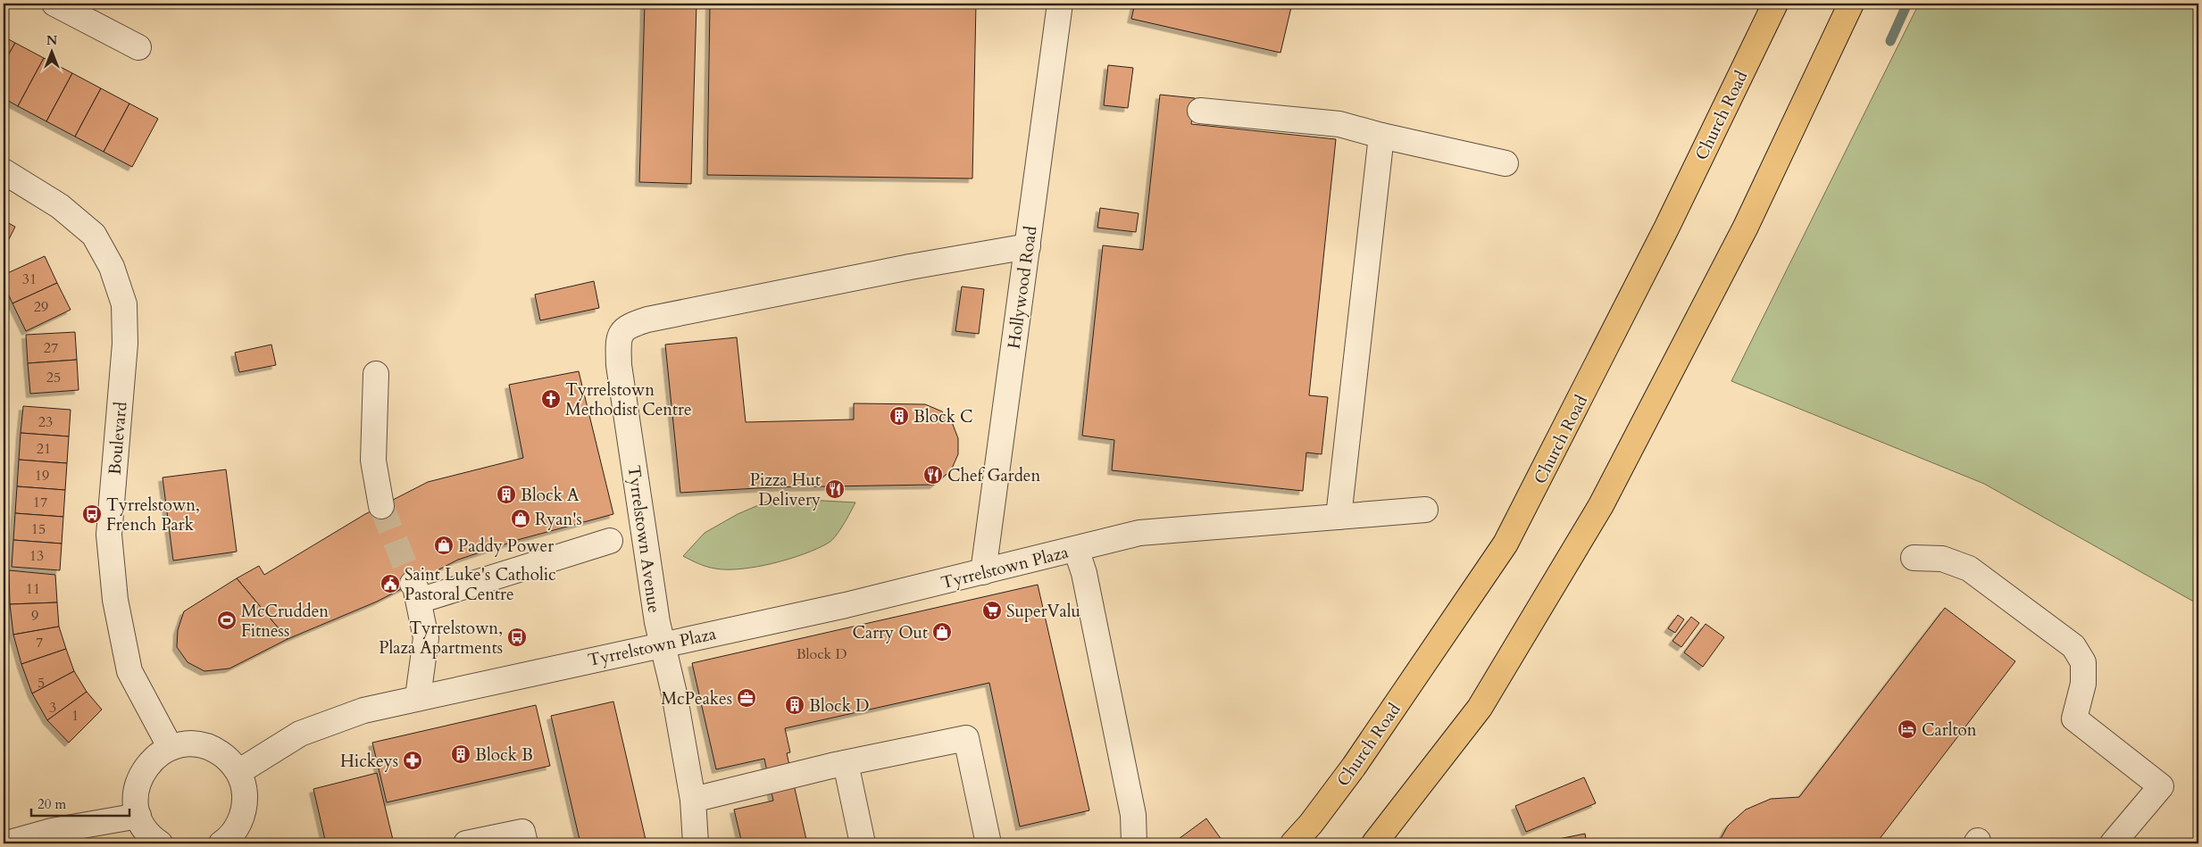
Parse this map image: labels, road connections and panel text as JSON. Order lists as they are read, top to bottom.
{
  "streets": {
    "main road": ["Church Road"],
    "street": [
      "Hollywood Road",
      "Boulevard",
      "Tyrrelstown Avenue",
      "Tyrrelstown Plaza"
    ]
  },
  "crossings": [
    ["Hollywood Road", "Tyrrelstown Avenue"],
    ["Hollywood Road", "Tyrrelstown Plaza"],
    ["Tyrrelstown Avenue", "Tyrrelstown Plaza"]
  ],
  "places": {
    "church": ["Tyrrelstown Methodist Centre"],
    "building": [
      "Block C",
      "Block A",
      "Block D",
      "Block B"
    ],
    "restaurant": ["Chef Garden", "Pizza Hut Delivery"],
    "bus stop": ["Tyrrelstown, French Park", "Tyrrelstown, Plaza Apartments"],
    "shop": ["Ryan's", "Paddy Power", "Carry Out"],
    "public building": ["Saint Luke's Catholic Pastoral Centre"],
    "supermarket": ["SuperValu"],
    "sports": ["McCrudden Fitness"],
    "office": ["McPeakes"],
    "hotel": ["Carlton"],
    "pharmacy": ["Hickeys"]
  },
  "house_numbers": [
    "31",
    "29",
    "27",
    "25",
    "23",
    "21",
    "19",
    "17",
    "15",
    "13",
    "11",
    "9",
    "7",
    "Block D",
    "5",
    "3",
    "1"
  ],
  "scale_bar": "20 m",
  "north": "top"
}
